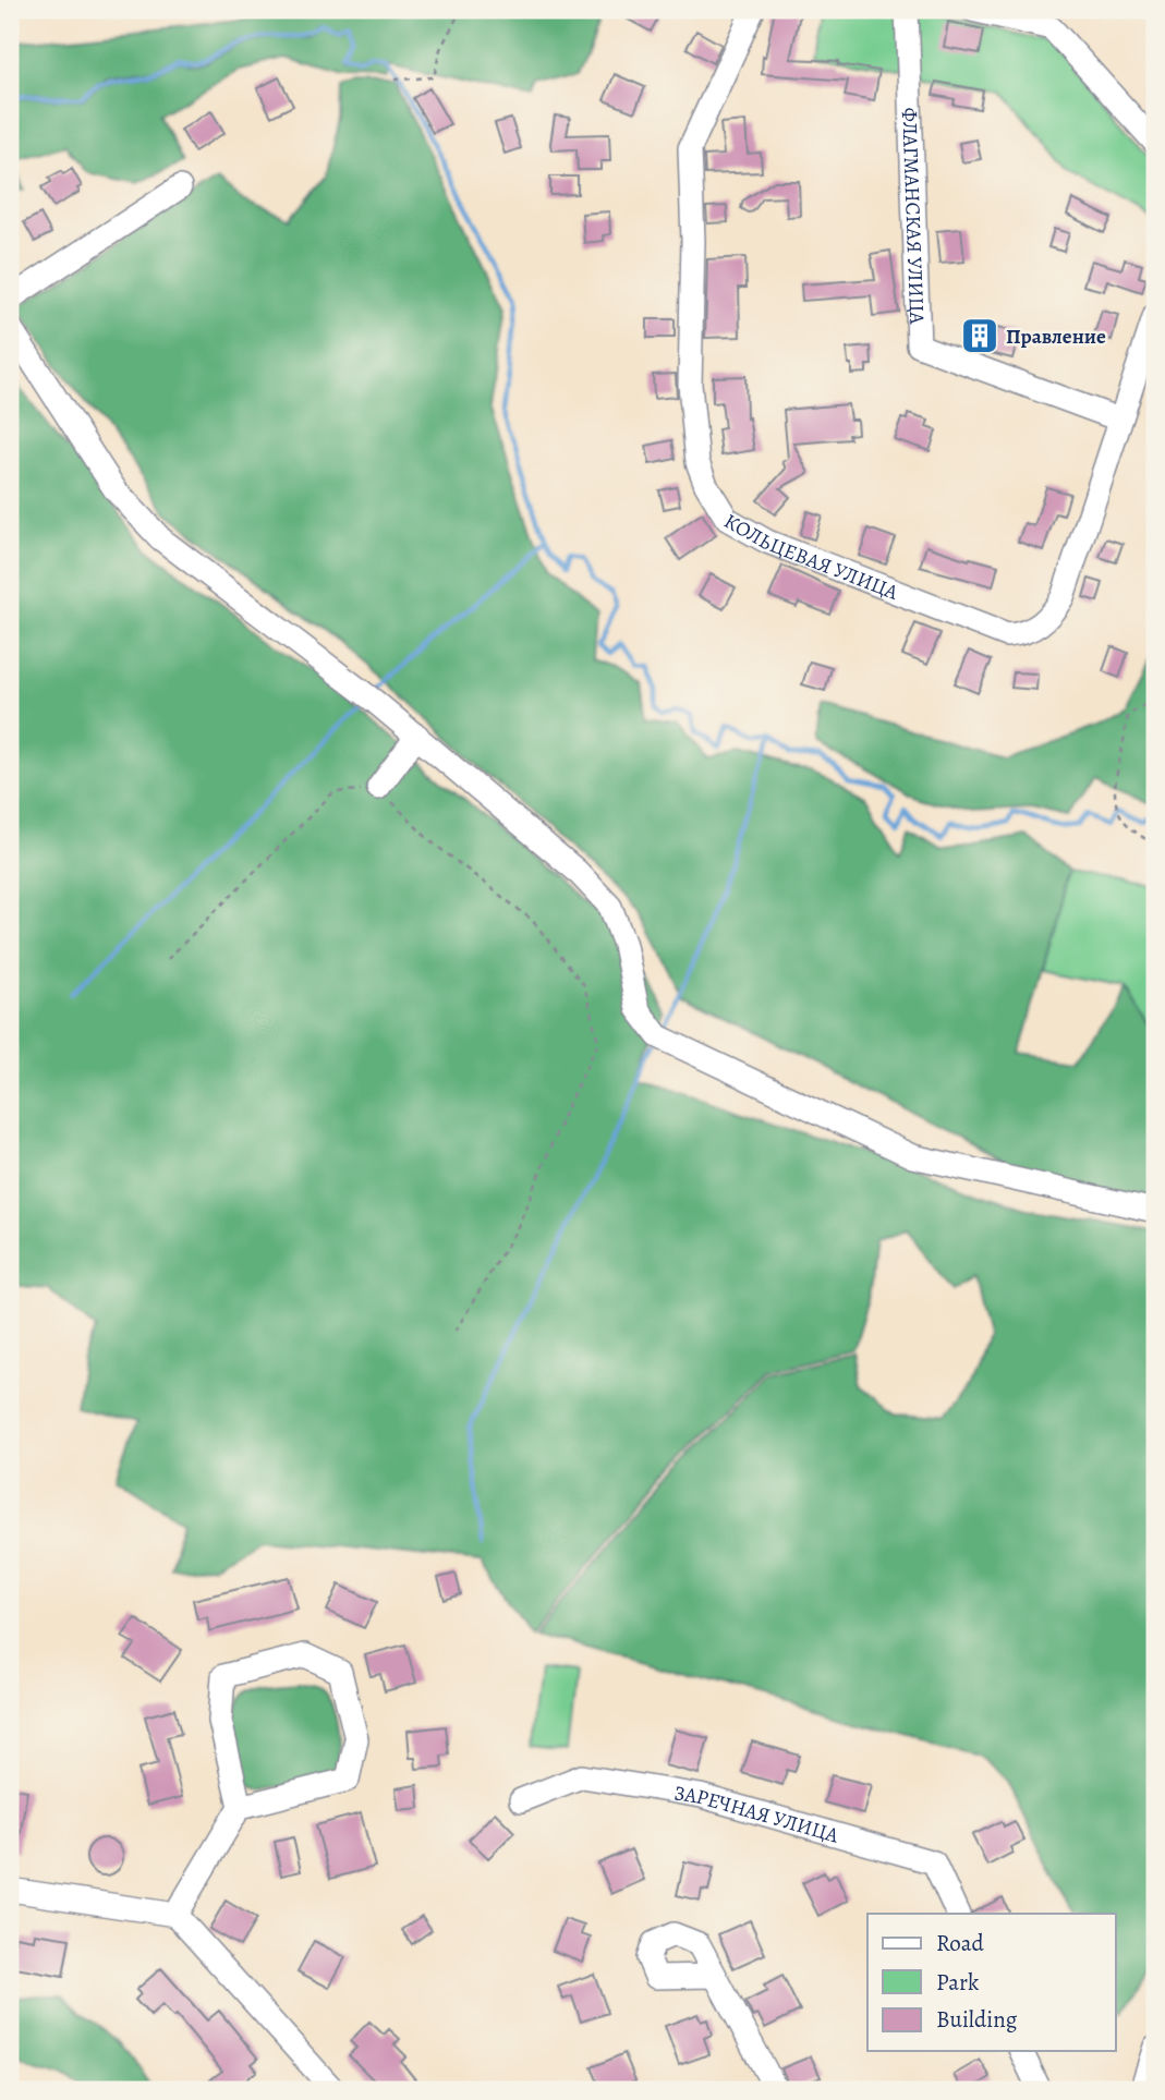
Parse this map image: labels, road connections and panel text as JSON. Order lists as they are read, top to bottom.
{
  "streets": {
    "street": ["ФЛАГМАНСКАЯ УЛИЦА", "КОЛЬЦЕВАЯ УЛИЦА", "ЗАРЕЧНАЯ УЛИЦА"]
  },
  "crossings": [
    ["ФЛАГМАНСКАЯ УЛИЦА", "КОЛЬЦЕВАЯ УЛИЦА"]
  ],
  "places": {
    "building": ["Правление"]
  },
  "legend": ["Road", "Park", "Building"]
}
